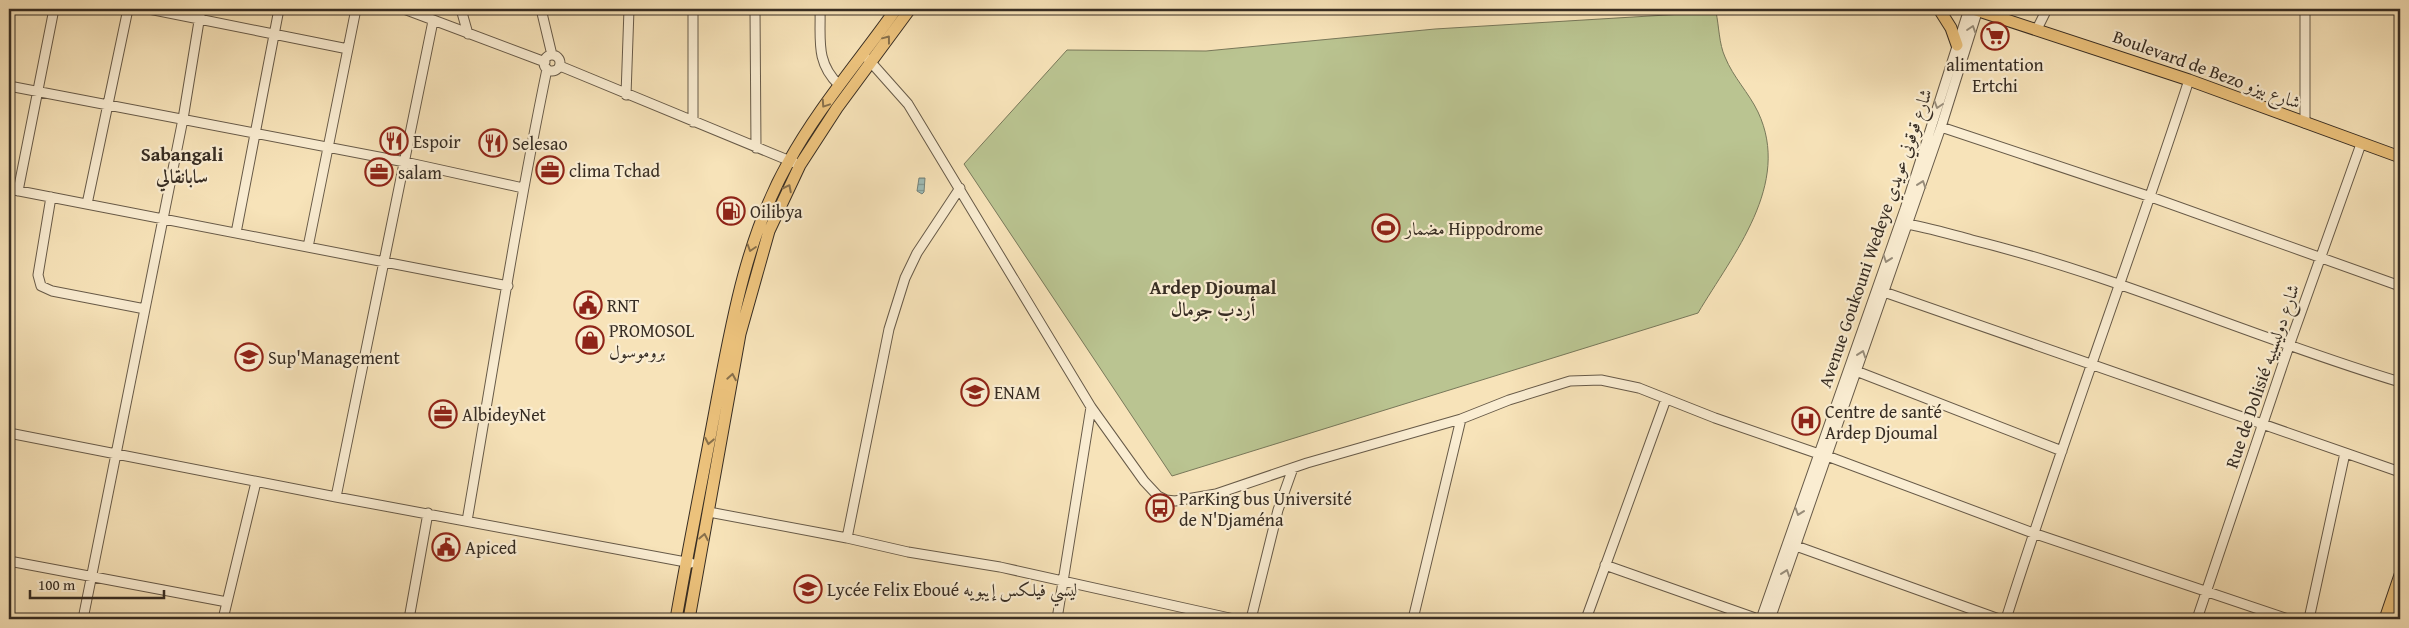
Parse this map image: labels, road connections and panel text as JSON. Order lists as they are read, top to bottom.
{
  "streets": {
    "main road": ["Boulevard de Bezo شارع بيزو"],
    "street": ["Avenue Goukouni Wedeye شارع قوقوني عويدي", "Rue de Dolisié شارع دوليسييه"]
  },
  "crossings": [
    ["Boulevard de Bezo شارع بيزو", "Avenue Goukouni Wedeye شارع قوقوني عويدي"],
    ["Boulevard de Bezo شارع بيزو", "Rue de Dolisié شارع دوليسييه"]
  ],
  "districts": ["Sabangali سابانقالي", "Ardep Djoumal أردب جومال"],
  "places": {
    "supermarket": ["alimentation Ertchi"],
    "restaurant": ["Espoir", "Selesao"],
    "office": ["clima Tchad", "salam", "AlbideyNet"],
    "fuel station": ["Oilibya"],
    "sports": ["مضمار Hippodrome"],
    "public building": ["RNT", "Apiced"],
    "shop": ["PROMOSOL بروموسول"],
    "school or university": ["Sup'Management", "ENAM", "Lycée Felix Eboué ليسي فيلكس إيبويه"],
    "hospital": ["Centre de santé Ardep Djoumal"],
    "bus stop": ["ParKing bus Université de N'Djaména"]
  },
  "scale_bar": "100 m"
}
